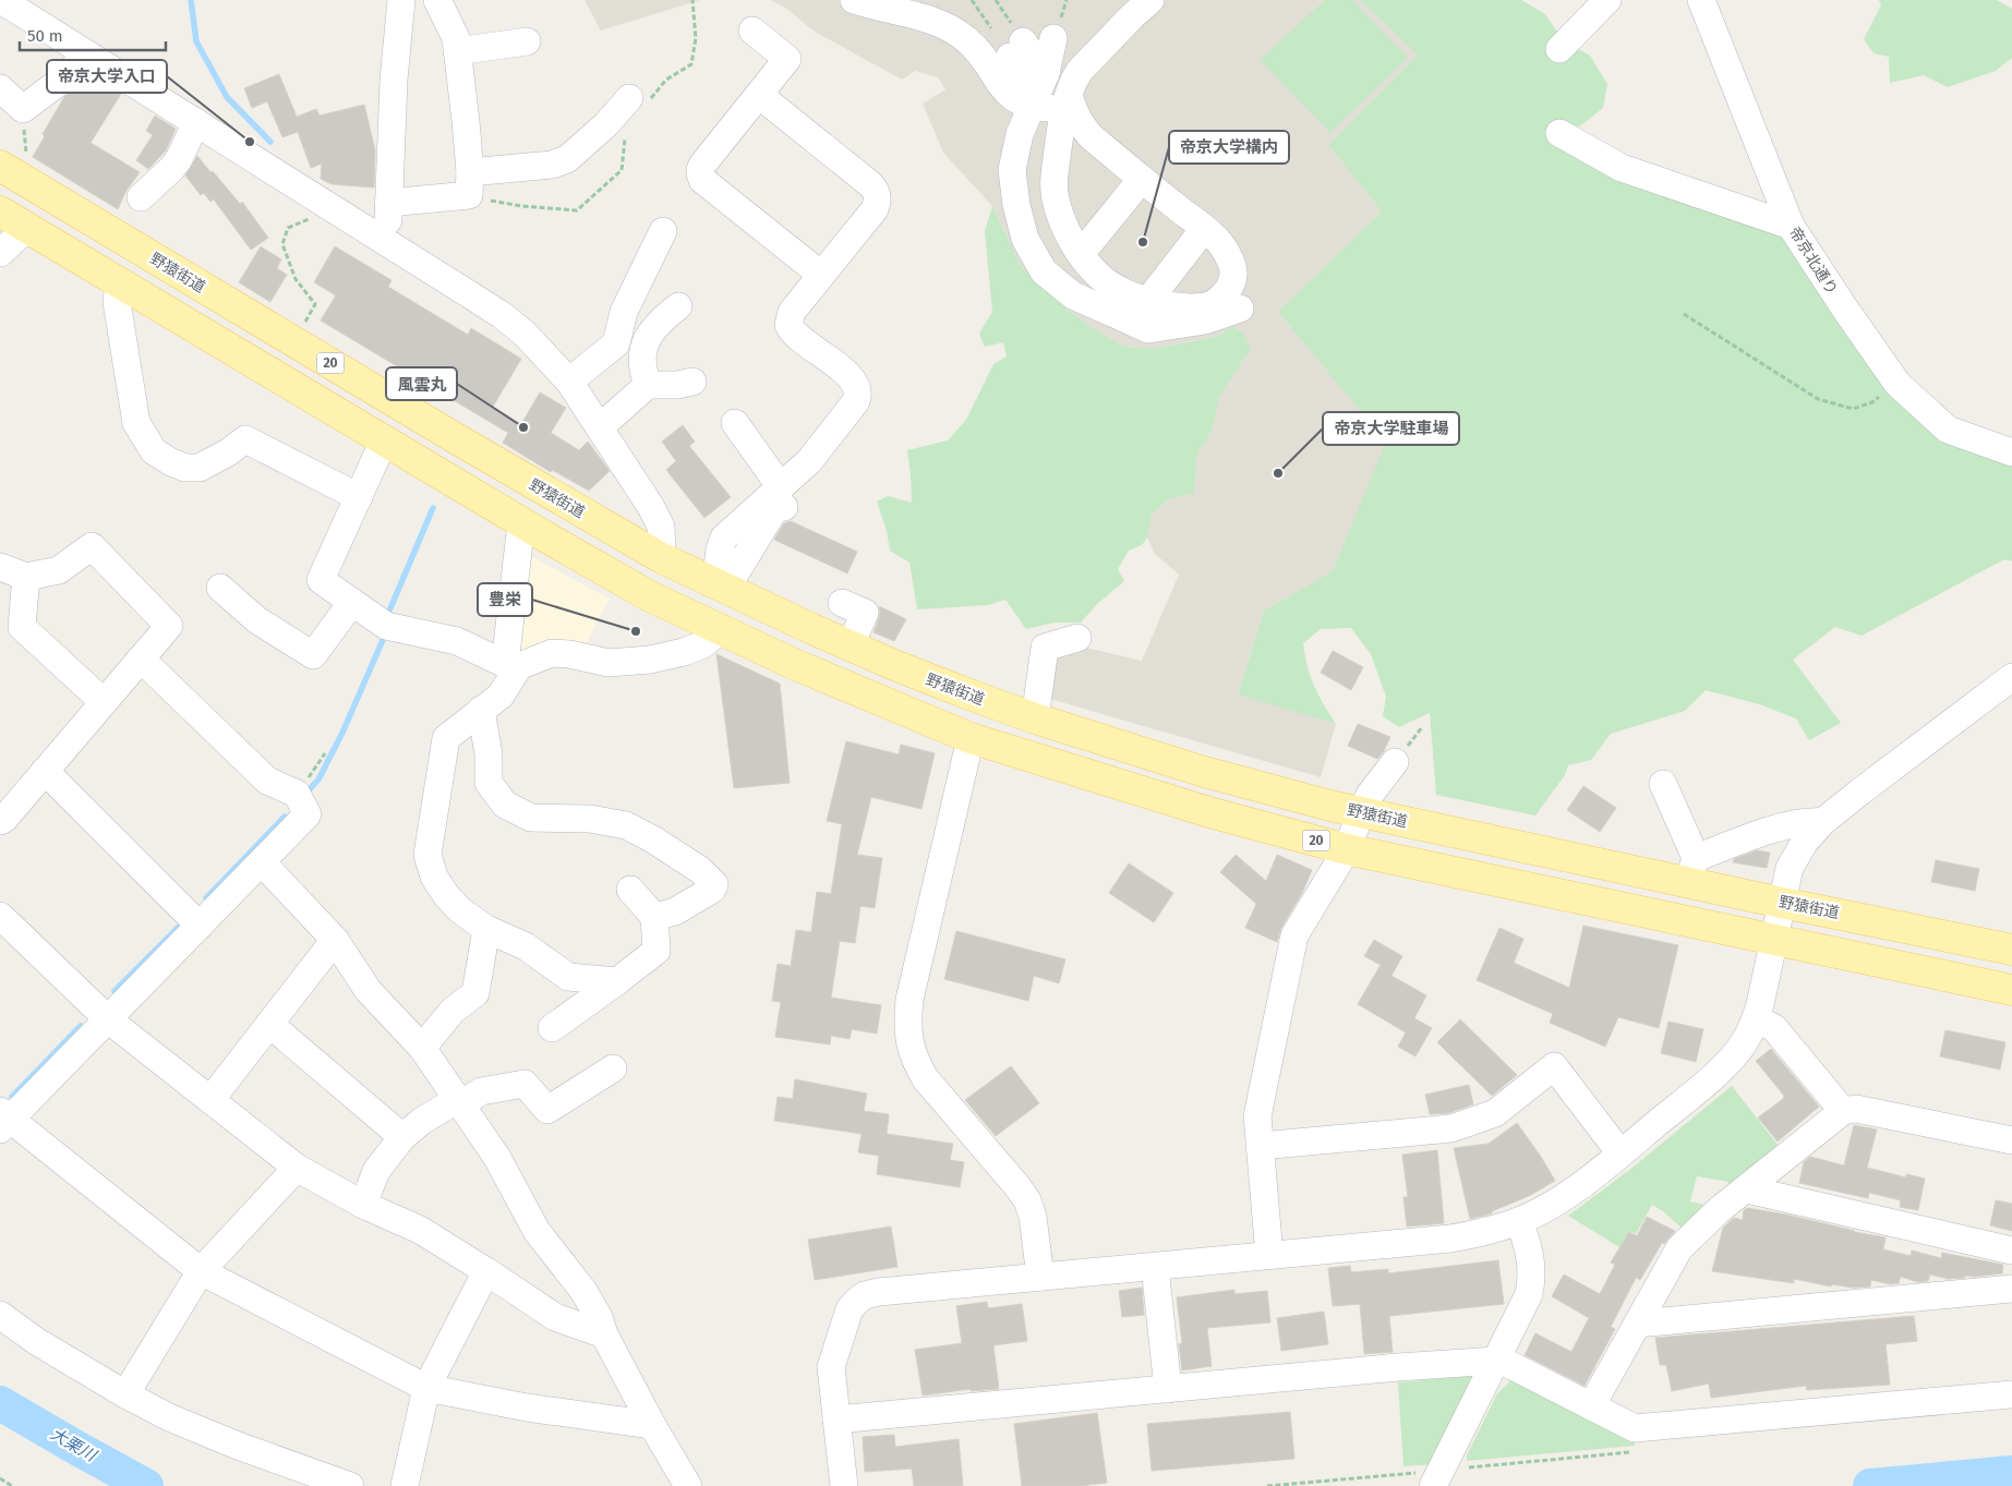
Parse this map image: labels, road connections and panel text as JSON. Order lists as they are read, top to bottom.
{
  "streets": {
    "main road": ["野猿街道", "20"],
    "street": ["帝京北通り"]
  },
  "water": ["大栗川"],
  "places": [
    "帝京大学入口",
    "帝京大学構内",
    "風雲丸",
    "帝京大学駐車場",
    "豊栄"
  ],
  "scale_bar": "50 m"
}
